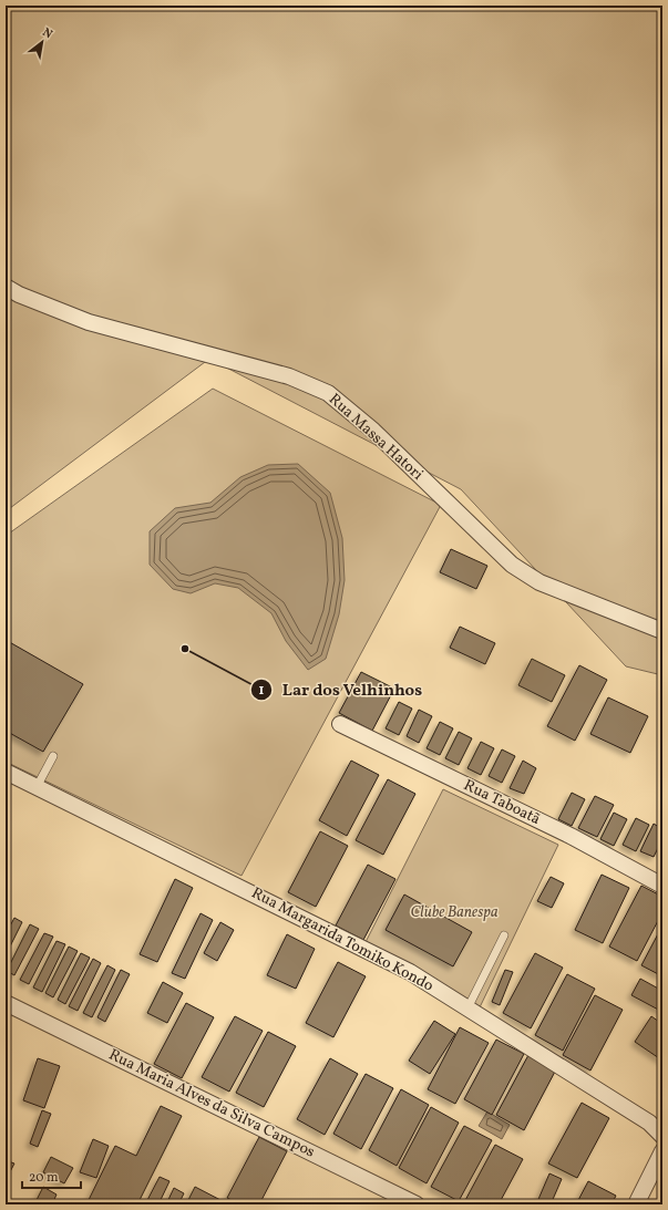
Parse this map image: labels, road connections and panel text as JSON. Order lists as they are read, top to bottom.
{
  "streets": {
    "street": [
      "Rua Massa Hatori",
      "Rua Taboatã",
      "Rua Margarida Tomiko Kondo",
      "Rua Maria Alves da Silva Campos"
    ]
  },
  "parks": ["Clube Banespa"],
  "places": ["Lar dos Velhinhos"],
  "scale_bar": "20 m",
  "north": "top right"
}
